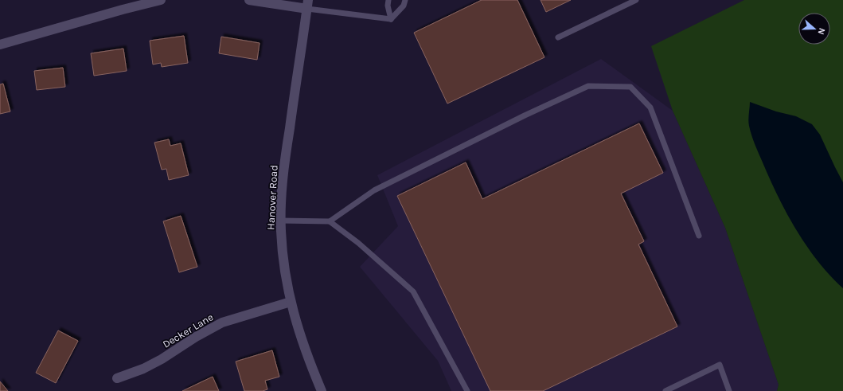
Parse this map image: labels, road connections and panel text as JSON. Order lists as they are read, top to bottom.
{
  "streets": {
    "street": ["Hanover Road", "Decker Lane"]
  },
  "crossings": [
    ["Hanover Road", "Decker Lane"]
  ],
  "north": "right"
}
